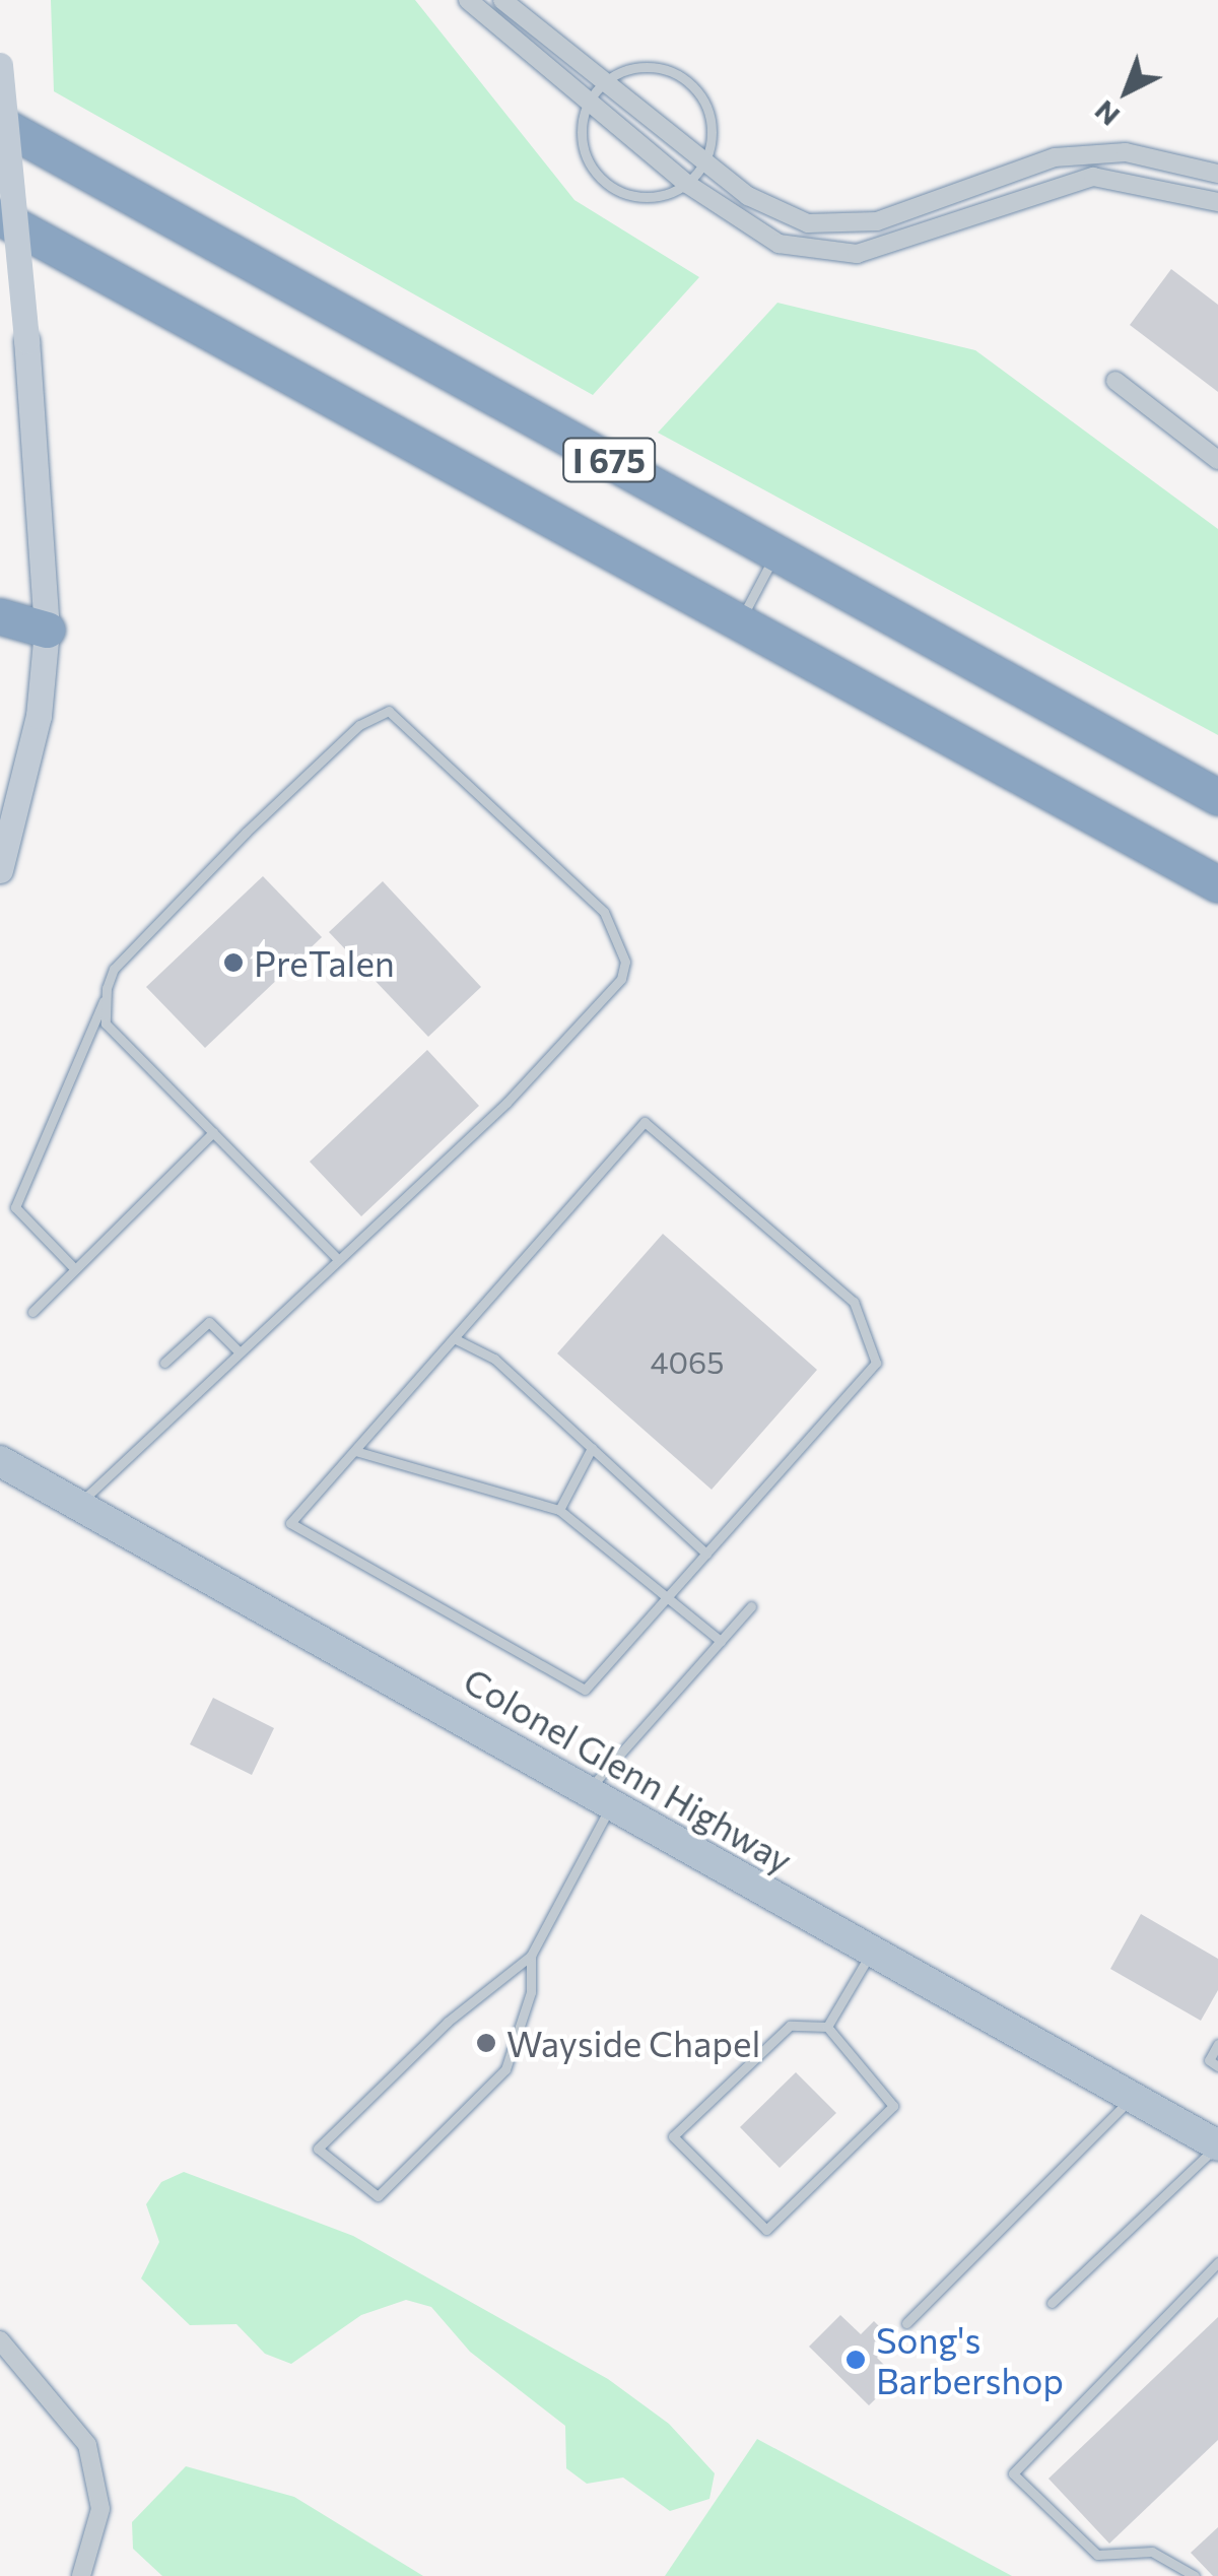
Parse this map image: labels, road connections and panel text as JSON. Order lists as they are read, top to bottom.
{
  "streets": {
    "highway": ["I 675"],
    "main road": ["Colonel Glenn Highway"]
  },
  "places": ["PreTalen", "Wayside Chapel", "Song's Barbershop"],
  "house_numbers": ["4065"],
  "north": "bottom left"
}
